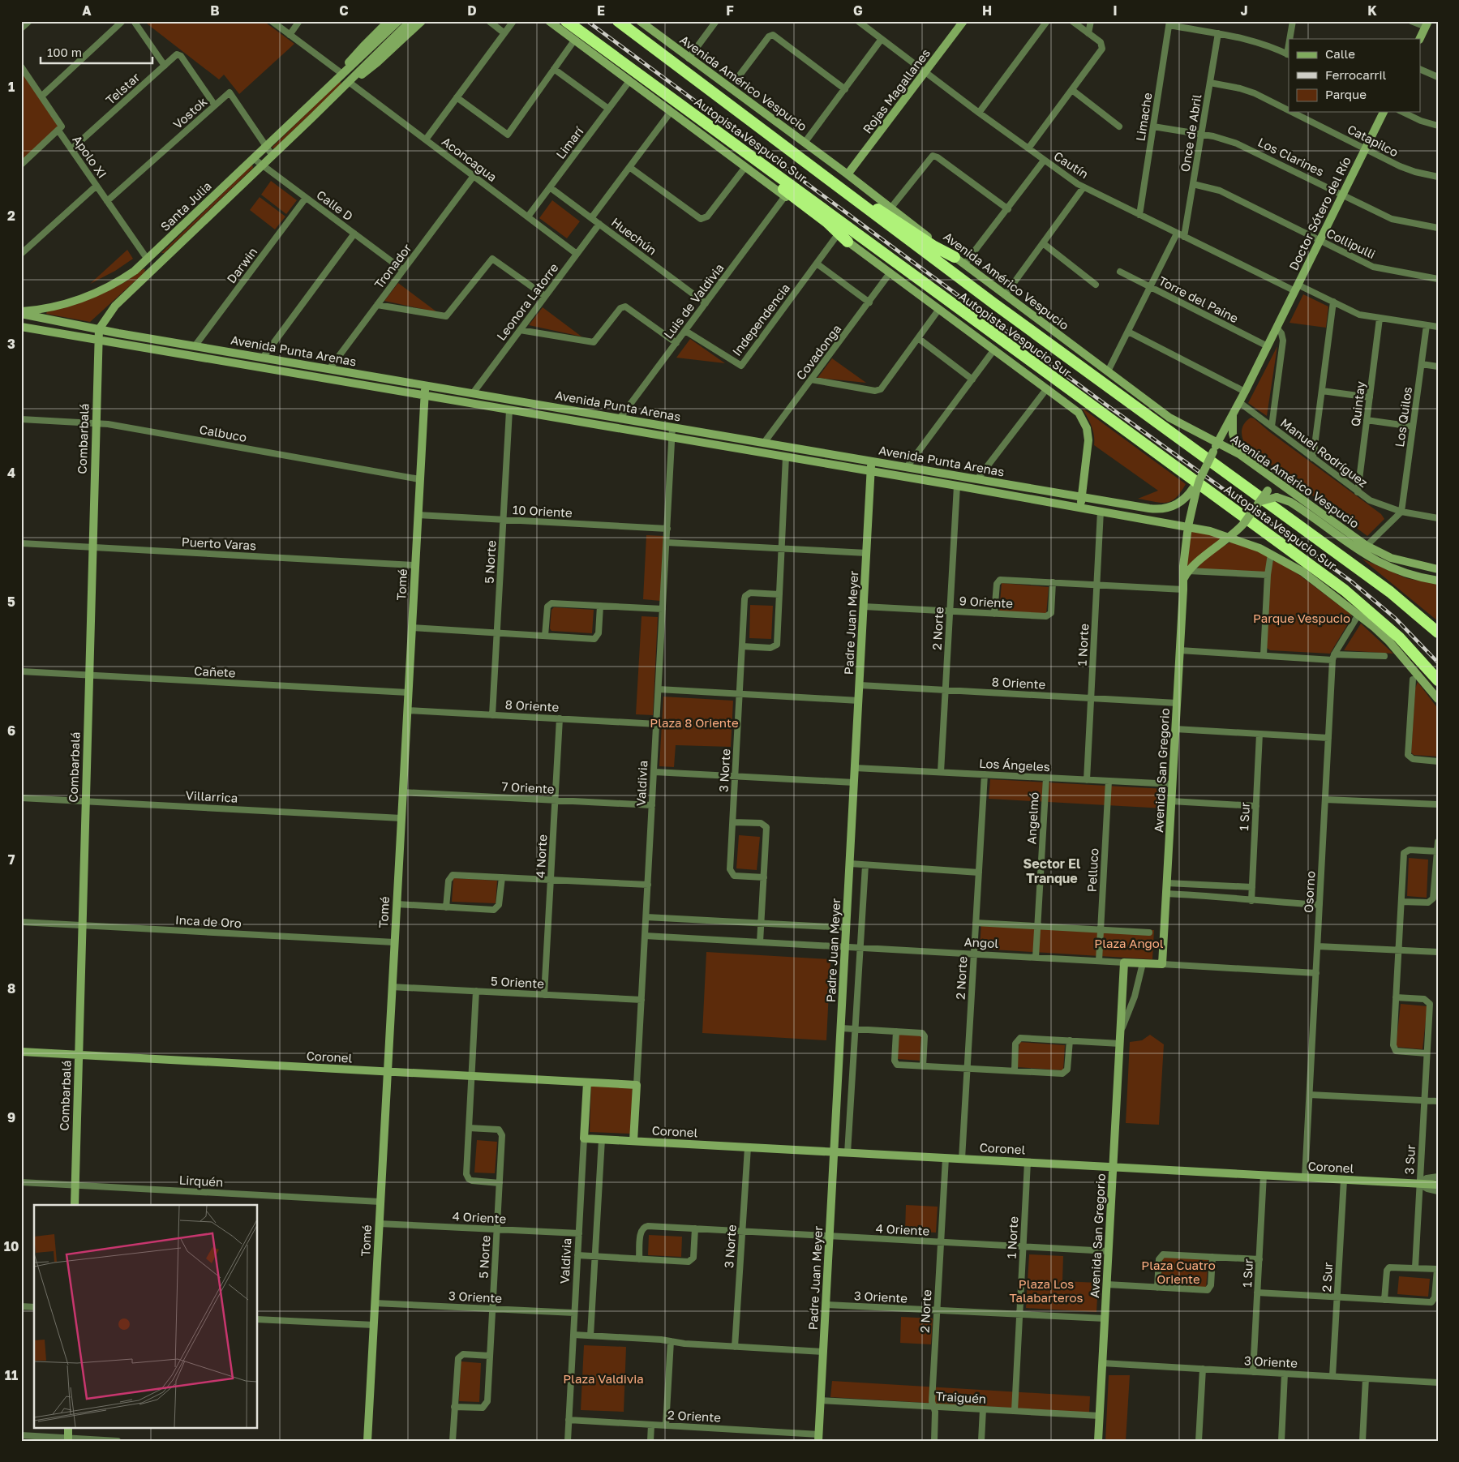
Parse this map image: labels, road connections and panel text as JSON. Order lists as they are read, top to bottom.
{
  "streets": {
    "highway": ["Autopista Vespucio Sur"],
    "main road": [
      "Avenida Américo Vespucio",
      "Rojas Magallanes",
      "Santa Julia",
      "Doctor Sótero del Río",
      "Avenida Punta Arenas",
      "Combarbalá",
      "Tomé",
      "Padre Juan Meyer",
      "Avenida San Gregorio",
      "Valdivia",
      "Angol",
      "Coronel"
    ],
    "street": [
      "Telstar",
      "Vostok",
      "Limache",
      "Once de Abril",
      "Catapilco",
      "Limarí",
      "Apolo XI",
      "Los Clarines",
      "Aconcagua",
      "Cautín",
      "Calle D",
      "Huechún",
      "Collipulli",
      "Darwin",
      "Tronador",
      "Torre del Paine",
      "Luis de Valdivia",
      "Leonora Latorre",
      "Independencia",
      "Covadonga",
      "Quintay",
      "Los Quilos",
      "Calbuco",
      "Manuel Rodríguez",
      "10 Oriente",
      "Puerto Varas",
      "5 Norte",
      "9 Oriente",
      "2 Norte",
      "1 Norte",
      "Cañete",
      "8 Oriente",
      "Los Ángeles",
      "3 Norte",
      "7 Oriente",
      "Villarrica",
      "1 Sur",
      "Angelmó",
      "4 Norte",
      "Pelluco",
      "Osorno",
      "Inca de Oro",
      "5 Oriente",
      "3 Sur",
      "Lirquén",
      "4 Oriente",
      "2 Sur",
      "3 Oriente",
      "Traiguén",
      "2 Oriente"
    ]
  },
  "crossings": [
    ["Avenida Américo Vespucio", "Rojas Magallanes"],
    ["Avenida Américo Vespucio", "Doctor Sótero del Río"],
    ["Telstar", "Vostok"],
    ["Telstar", "Apolo XI"],
    ["Rojas Magallanes", "Cautín"],
    ["Vostok", "Apolo XI"],
    ["Vostok", "Santa Julia"],
    ["Limache", "Los Clarines"],
    ["Limache", "Cautín"],
    ["Once de Abril", "Catapilco"],
    ["Once de Abril", "Los Clarines"],
    ["Once de Abril", "Cautín"],
    ["Once de Abril", "Collipulli"],
    ["Catapilco", "Doctor Sótero del Río"],
    ["Limarí", "Aconcagua"],
    ["Limarí", "Huechún"],
    ["Apolo XI", "Santa Julia"],
    ["Los Clarines", "Doctor Sótero del Río"],
    ["Aconcagua", "Santa Julia"],
    ["Aconcagua", "Tronador"],
    ["Aconcagua", "Leonora Latorre"],
    ["Cautín", "Doctor Sótero del Río"],
    ["Cautín", "Quintay"],
    ["Cautín", "Los Quilos"],
    ["Calle D", "Santa Julia"],
    ["Calle D", "Darwin"],
    ["Calle D", "Tronador"],
    ["Santa Julia", "Avenida Punta Arenas"],
    ["Santa Julia", "Combarbalá"],
    ["Doctor Sótero del Río", "Collipulli"],
    ["Doctor Sótero del Río", "Torre del Paine"],
    ["Doctor Sótero del Río", "Avenida Punta Arenas"],
    ["Doctor Sótero del Río", "Manuel Rodríguez"],
    ["Huechún", "Luis de Valdivia"],
    ["Huechún", "Leonora Latorre"],
    ["Darwin", "Avenida Punta Arenas"],
    ["Tronador", "Avenida Punta Arenas"],
    ["Luis de Valdivia", "Independencia"],
    ["Luis de Valdivia", "Avenida Punta Arenas"],
    ["Leonora Latorre", "Avenida Punta Arenas"],
    ["Avenida Punta Arenas", "Covadonga"],
    ["Avenida Punta Arenas", "Combarbalá"],
    ["Avenida Punta Arenas", "5 Norte"],
    ["Avenida Punta Arenas", "Tomé"],
    ["Avenida Punta Arenas", "Padre Juan Meyer"],
    ["Avenida Punta Arenas", "2 Norte"],
    ["Avenida Punta Arenas", "1 Norte"],
    ["Avenida Punta Arenas", "Avenida San Gregorio"],
    ["Avenida Punta Arenas", "Valdivia"],
    ["Quintay", "Manuel Rodríguez"],
    ["Los Quilos", "Manuel Rodríguez"],
    ["Calbuco", "Combarbalá"],
    ["Calbuco", "Tomé"],
    ["Combarbalá", "Puerto Varas"],
    ["Combarbalá", "Cañete"],
    ["Combarbalá", "Villarrica"],
    ["Combarbalá", "Inca de Oro"],
    ["Combarbalá", "Coronel"],
    ["Combarbalá", "Lirquén"],
    ["10 Oriente", "5 Norte"],
    ["10 Oriente", "Tomé"],
    ["10 Oriente", "Valdivia"],
    ["Puerto Varas", "Tomé"],
    ["5 Norte", "8 Oriente"],
    ["5 Norte", "4 Oriente"],
    ["5 Norte", "3 Oriente"],
    ["Tomé", "Cañete"],
    ["Tomé", "8 Oriente"],
    ["Tomé", "7 Oriente"],
    ["Tomé", "Villarrica"],
    ["Tomé", "Inca de Oro"],
    ["Tomé", "5 Oriente"],
    ["Tomé", "Coronel"],
    ["Tomé", "Lirquén"],
    ["Tomé", "4 Oriente"],
    ["Tomé", "3 Oriente"],
    ["9 Oriente", "Padre Juan Meyer"],
    ["9 Oriente", "2 Norte"],
    ["9 Oriente", "1 Norte"],
    ["9 Oriente", "Avenida San Gregorio"],
    ["Padre Juan Meyer", "8 Oriente"],
    ["Padre Juan Meyer", "Los Ángeles"],
    ["Padre Juan Meyer", "Angol"],
    ["Padre Juan Meyer", "Coronel"],
    ["Padre Juan Meyer", "4 Oriente"],
    ["Padre Juan Meyer", "3 Oriente"],
    ["Padre Juan Meyer", "Traiguén"],
    ["Padre Juan Meyer", "2 Oriente"],
    ["2 Norte", "8 Oriente"],
    ["2 Norte", "Los Ángeles"],
    ["2 Norte", "Angol"],
    ["2 Norte", "Coronel"],
    ["2 Norte", "4 Oriente"],
    ["2 Norte", "3 Oriente"],
    ["2 Norte", "Traiguén"],
    ["1 Norte", "8 Oriente"],
    ["1 Norte", "Los Ángeles"],
    ["1 Norte", "Coronel"],
    ["1 Norte", "4 Oriente"],
    ["1 Norte", "3 Oriente"],
    ["1 Norte", "Traiguén"],
    ["8 Oriente", "Avenida San Gregorio"],
    ["8 Oriente", "Valdivia"],
    ["8 Oriente", "4 Norte"],
    ["Los Ángeles", "Avenida San Gregorio"],
    ["Los Ángeles", "Angelmó"],
    ["Los Ángeles", "Pelluco"],
    ["3 Norte", "Coronel"],
    ["3 Norte", "4 Oriente"],
    ["Avenida San Gregorio", "Angol"],
    ["Avenida San Gregorio", "Coronel"],
    ["Avenida San Gregorio", "4 Oriente"],
    ["Avenida San Gregorio", "3 Oriente"],
    ["Avenida San Gregorio", "Traiguén"],
    ["Valdivia", "7 Oriente"],
    ["Valdivia", "Angol"],
    ["Valdivia", "5 Oriente"],
    ["Valdivia", "Coronel"],
    ["Valdivia", "4 Oriente"],
    ["Valdivia", "3 Oriente"],
    ["Valdivia", "2 Oriente"],
    ["7 Oriente", "4 Norte"],
    ["1 Sur", "Coronel"],
    ["1 Sur", "3 Oriente"],
    ["Angelmó", "Angol"],
    ["4 Norte", "5 Oriente"],
    ["Pelluco", "Angol"],
    ["Osorno", "Angol"],
    ["Osorno", "Coronel"],
    ["Coronel", "3 Sur"],
    ["Coronel", "2 Sur"],
    ["2 Sur", "3 Oriente"]
  ],
  "districts": ["Sector El Tranque"],
  "parks": [
    "Parque Vespucio",
    "Plaza 8 Oriente",
    "Plaza Angol",
    "Plaza Cuatro Oriente",
    "Plaza Los Talabarteros",
    "Plaza Valdivia"
  ],
  "legend": ["Calle", "Ferrocarril", "Parque"],
  "scale_bar": "100 m",
  "grid": {
    "columns": [
      "A",
      "B",
      "C",
      "D",
      "E",
      "F",
      "G",
      "H",
      "I",
      "J",
      "K"
    ],
    "rows": [
      "1",
      "2",
      "3",
      "4",
      "5",
      "6",
      "7",
      "8",
      "9",
      "10",
      "11"
    ]
  }
}
